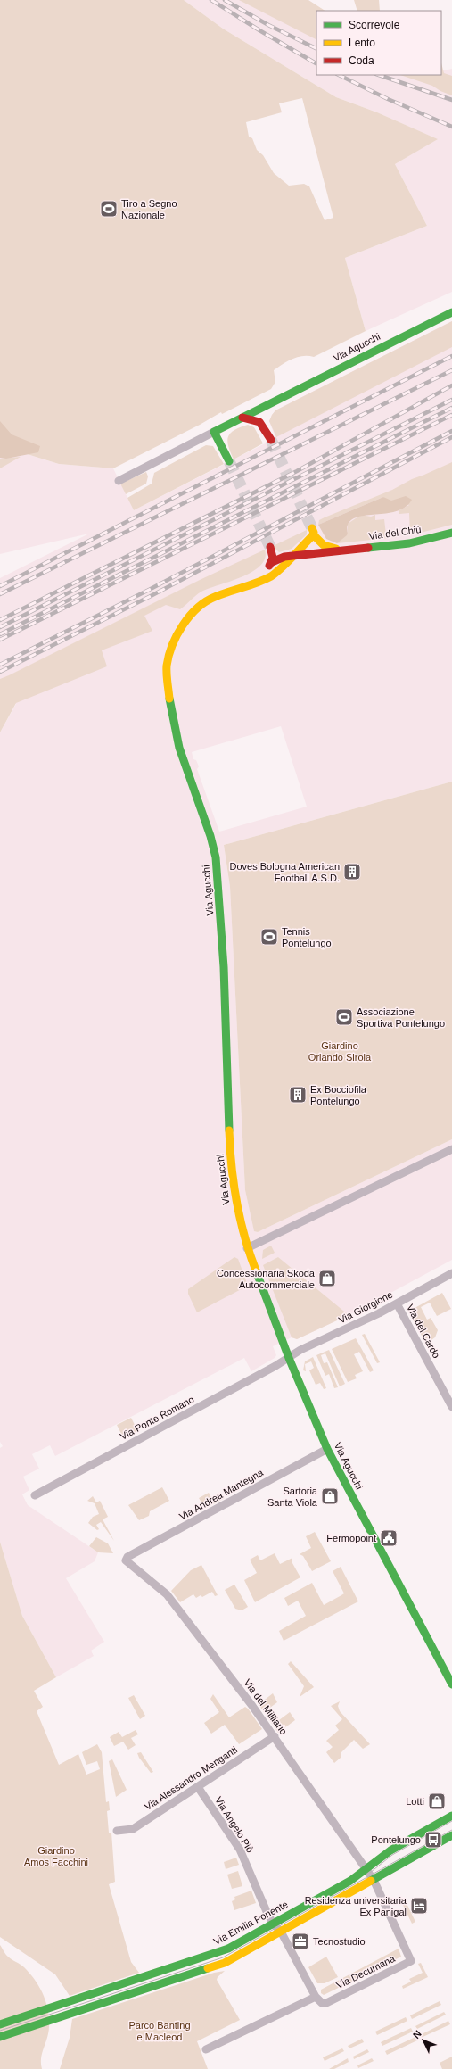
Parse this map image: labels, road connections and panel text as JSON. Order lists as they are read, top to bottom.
{
  "streets": {
    "street": [
      "Via Agucchi",
      "Via del Chiù",
      "Via Giorgione",
      "Via del Cardo",
      "Via Ponte Romano",
      "Via Andrea Mantegna",
      "Via del Milliario",
      "Via Alessandro Menganti",
      "Via Angelo Piò",
      "Via Emilia Ponente",
      "Via Decumana"
    ]
  },
  "crossings": [
    ["Via Agucchi", "Via del Chiù"],
    ["Via Agucchi", "Via Giorgione"],
    ["Via Agucchi", "Via Ponte Romano"],
    ["Via Agucchi", "Via Andrea Mantegna"],
    ["Via Giorgione", "Via del Cardo"],
    ["Via Giorgione", "Via Ponte Romano"],
    ["Via Andrea Mantegna", "Via del Milliario"],
    ["Via del Milliario", "Via Alessandro Menganti"],
    ["Via del Milliario", "Via Emilia Ponente"],
    ["Via del Milliario", "Via Decumana"],
    ["Via Alessandro Menganti", "Via Angelo Piò"],
    ["Via Angelo Piò", "Via Emilia Ponente"]
  ],
  "parks": ["Giardino Orlando Sirola", "Giardino Amos Facchini", "Parco Banting e Macleod"],
  "places": {
    "sports": ["Tiro a Segno Nazionale", "Tennis Pontelungo", "Associazione Sportiva Pontelungo"],
    "building": ["Doves Bologna American Football A.S.D.", "Ex Bocciofila Pontelungo"],
    "shop": ["Concessionaria Skoda Autocommerciale", "Sartoria Santa Viola", "Lotti"],
    "public building": ["Fermopoint"],
    "bus stop": ["Pontelungo"],
    "hotel": ["Residenza universitaria Ex Panigal"],
    "office": ["Tecnostudio"]
  },
  "legend": ["Scorrevole", "Lento", "Coda"],
  "north": "top left"
}
